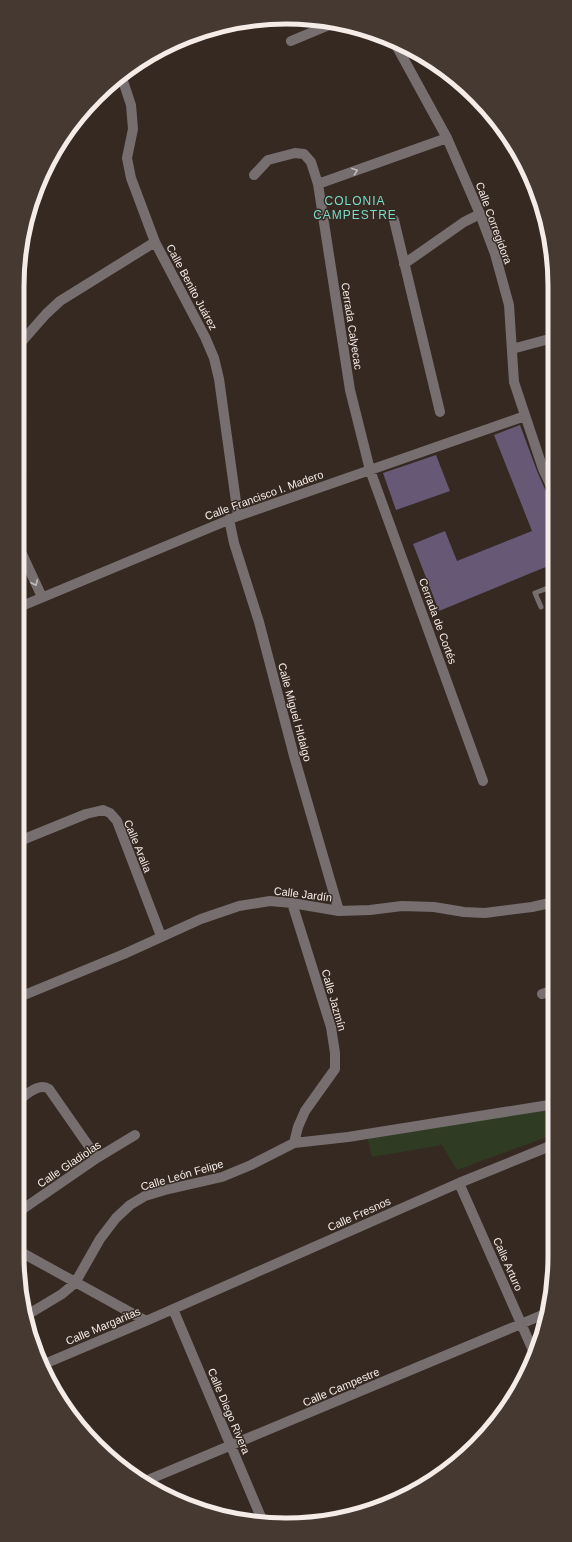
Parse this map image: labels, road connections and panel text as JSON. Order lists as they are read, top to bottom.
{
  "streets": {
    "street": [
      "Calle Corregidora",
      "Calle Benito Juárez",
      "Cerrada Calyecac",
      "Calle Francisco I. Madero",
      "Cerrada de Cortés",
      "Calle Miguel HIdalgo",
      "Calle Aralia",
      "Calle Jardín",
      "Calle Jazmín",
      "Calle Gladiolas",
      "Calle León Felipe",
      "Calle Fresnos",
      "Calle Arturo",
      "Calle Margaritas",
      "Calle Campestre",
      "Calle Diego Rivera"
    ]
  },
  "crossings": [
    ["Calle Corregidora", "Calle Francisco I. Madero"],
    ["Calle Benito Juárez", "Calle Francisco I. Madero"],
    ["Calle Benito Juárez", "Calle Miguel HIdalgo"],
    ["Cerrada Calyecac", "Calle Francisco I. Madero"],
    ["Cerrada Calyecac", "Cerrada de Cortés"],
    ["Calle Francisco I. Madero", "Cerrada de Cortés"],
    ["Calle Francisco I. Madero", "Calle Miguel HIdalgo"],
    ["Calle Miguel HIdalgo", "Calle Jardín"],
    ["Calle Aralia", "Calle Jardín"],
    ["Calle Jardín", "Calle Jazmín"],
    ["Calle Jazmín", "Calle León Felipe"],
    ["Calle Fresnos", "Calle Arturo"],
    ["Calle Fresnos", "Calle Margaritas"],
    ["Calle Fresnos", "Calle Diego Rivera"],
    ["Calle Arturo", "Calle Campestre"],
    ["Calle Margaritas", "Calle Diego Rivera"],
    ["Calle Campestre", "Calle Diego Rivera"]
  ],
  "districts": ["COLONIA CAMPESTRE"]
}
